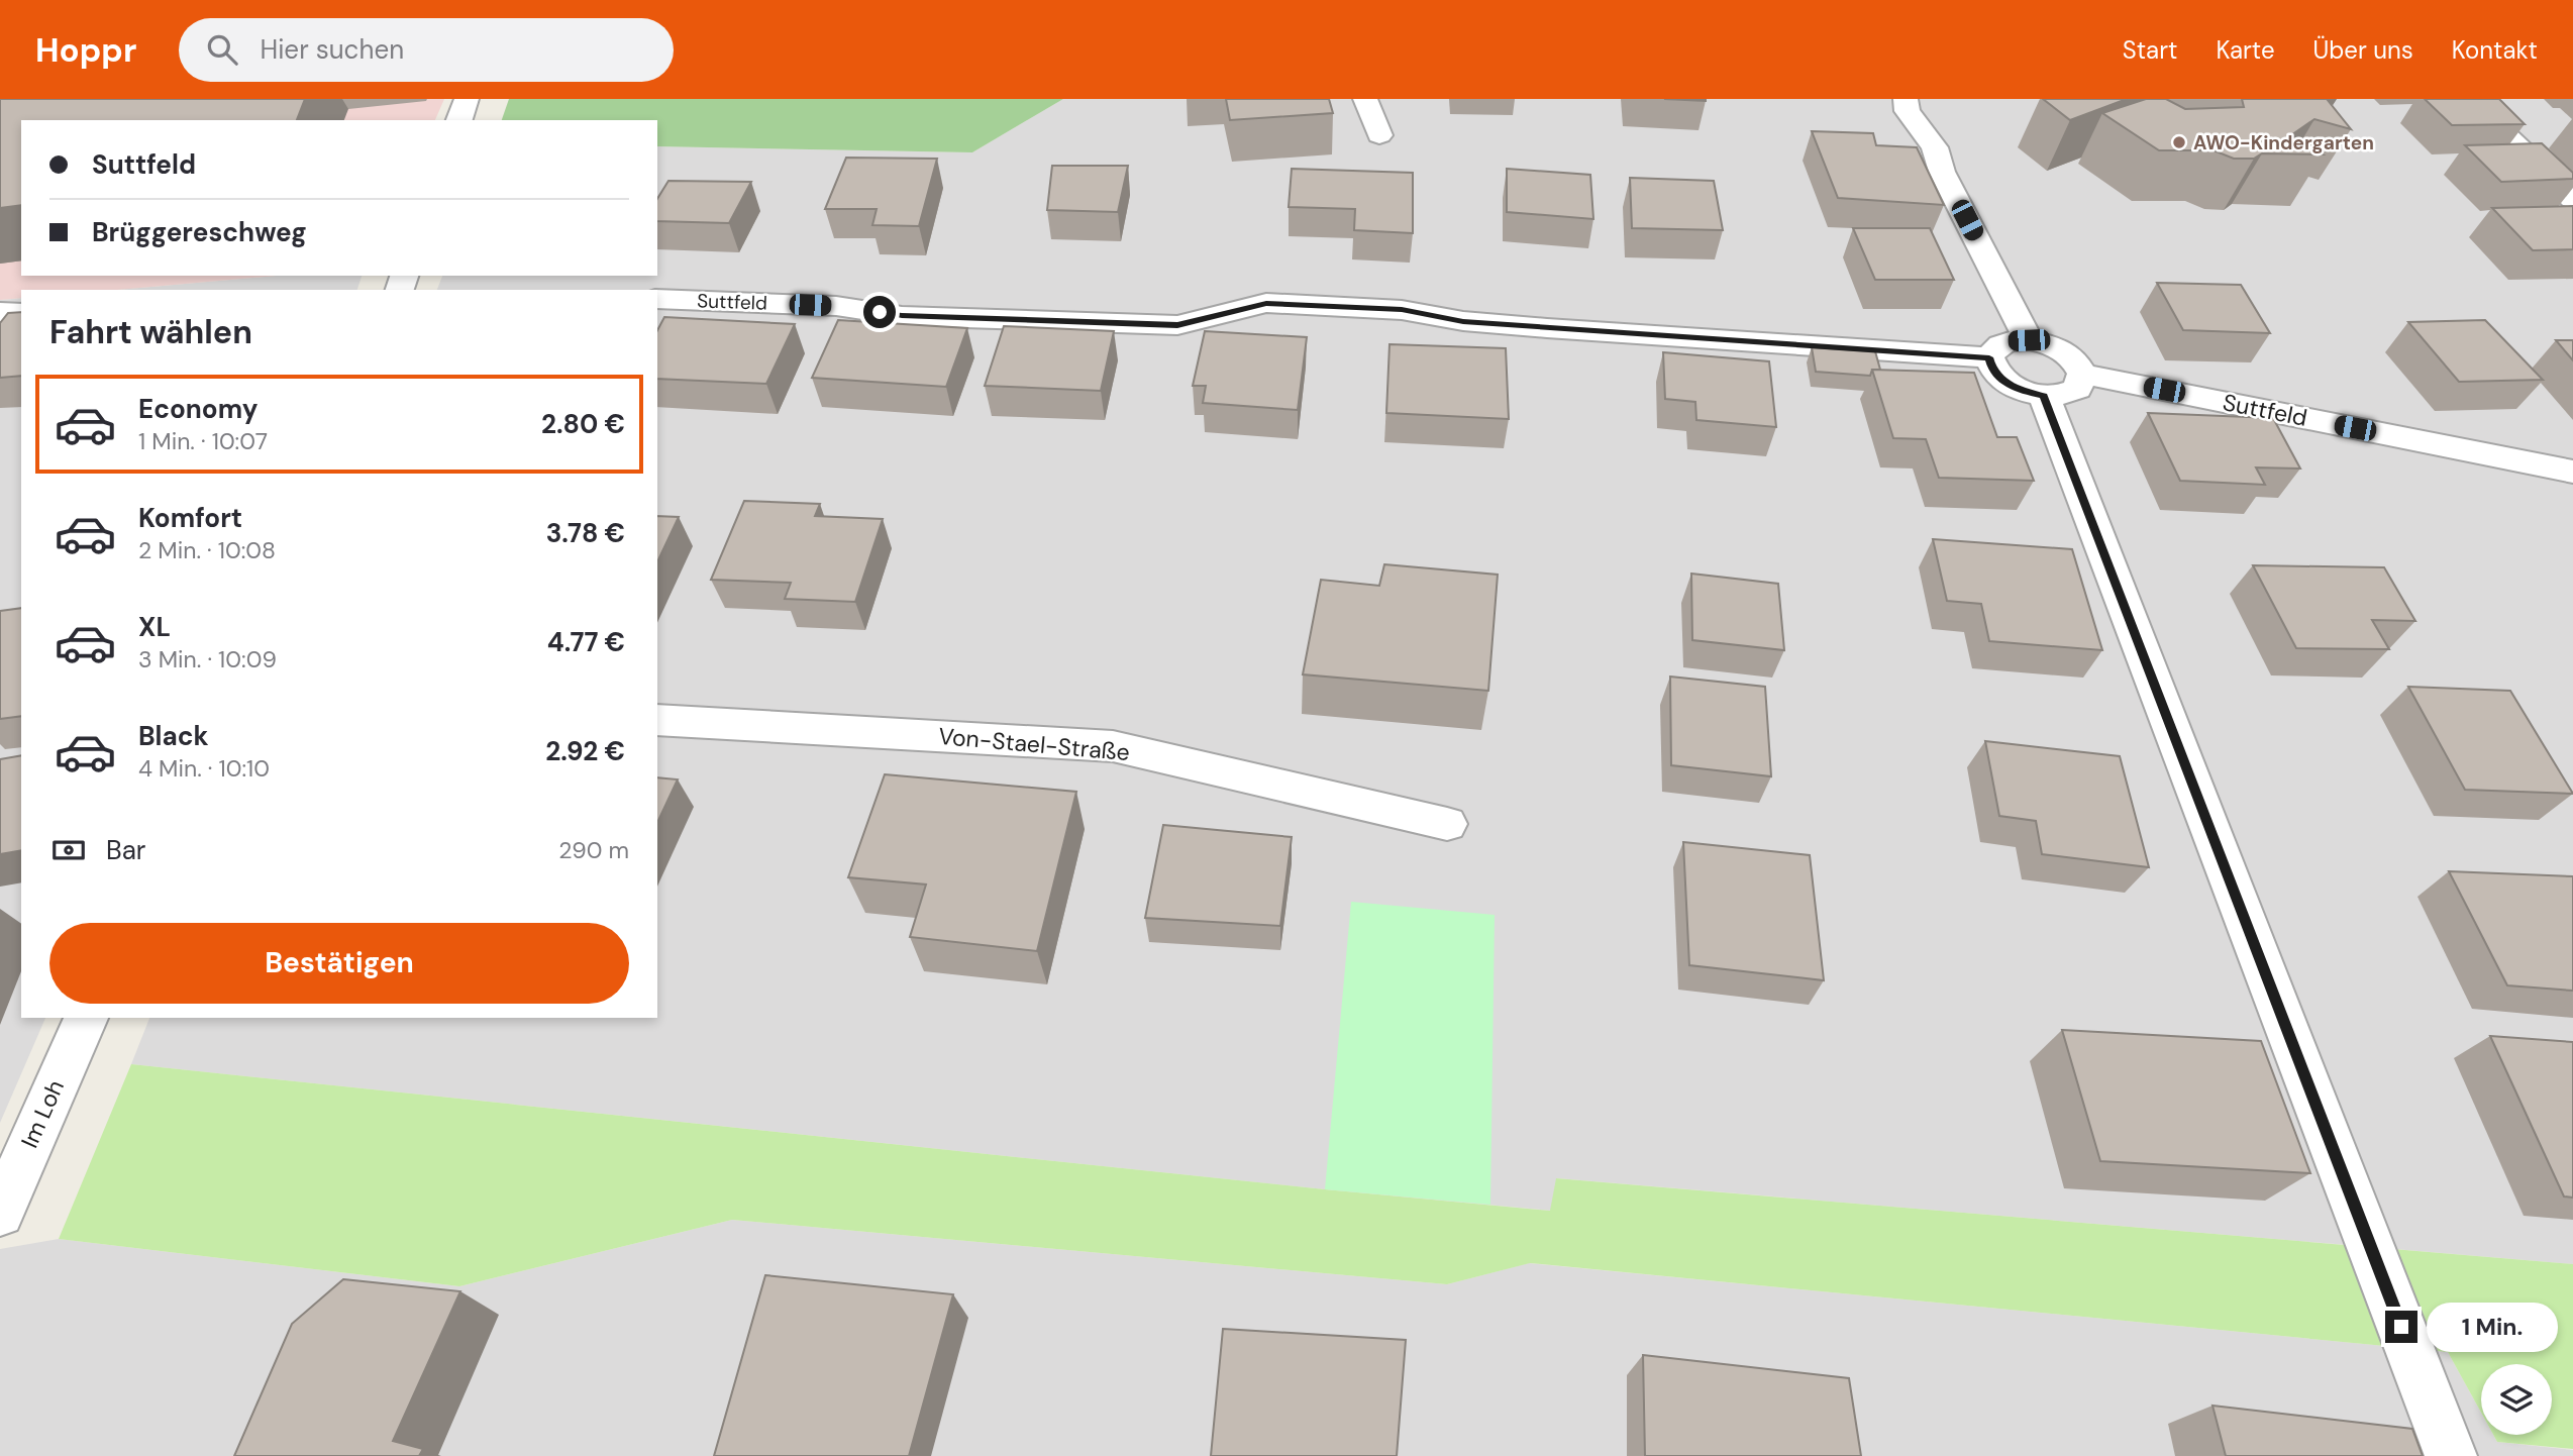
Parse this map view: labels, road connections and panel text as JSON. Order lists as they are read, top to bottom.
{
  "streets": {
    "street": ["Suttfeld", "Von-Stael-Straße", "Im Loh"]
  },
  "places": ["AWO-Kindergarten"],
  "page": {
    "header": "Hoppr",
    "search": "Hier suchen",
    "nav": [
      "Start",
      "Karte",
      "Über uns",
      "Kontakt"
    ],
    "banner": ["Suttfeld", "Brüggereschweg"],
    "heading": "Fahrt wählen",
    "list": [
      {
        "name": "Economy",
        "note": "1 Min. · 10:07",
        "value": "2.80 €"
      },
      {
        "name": "Komfort",
        "note": "2 Min. · 10:08",
        "value": "3.78 €"
      },
      {
        "name": "XL",
        "note": "3 Min. · 10:09",
        "value": "4.77 €"
      },
      {
        "name": "Black",
        "note": "4 Min. · 10:10",
        "value": "2.92 €"
      }
    ],
    "pay": ["Bar", "290 m"],
    "buttons": "Bestätigen",
    "bubble": "1 Min."
  }
}
